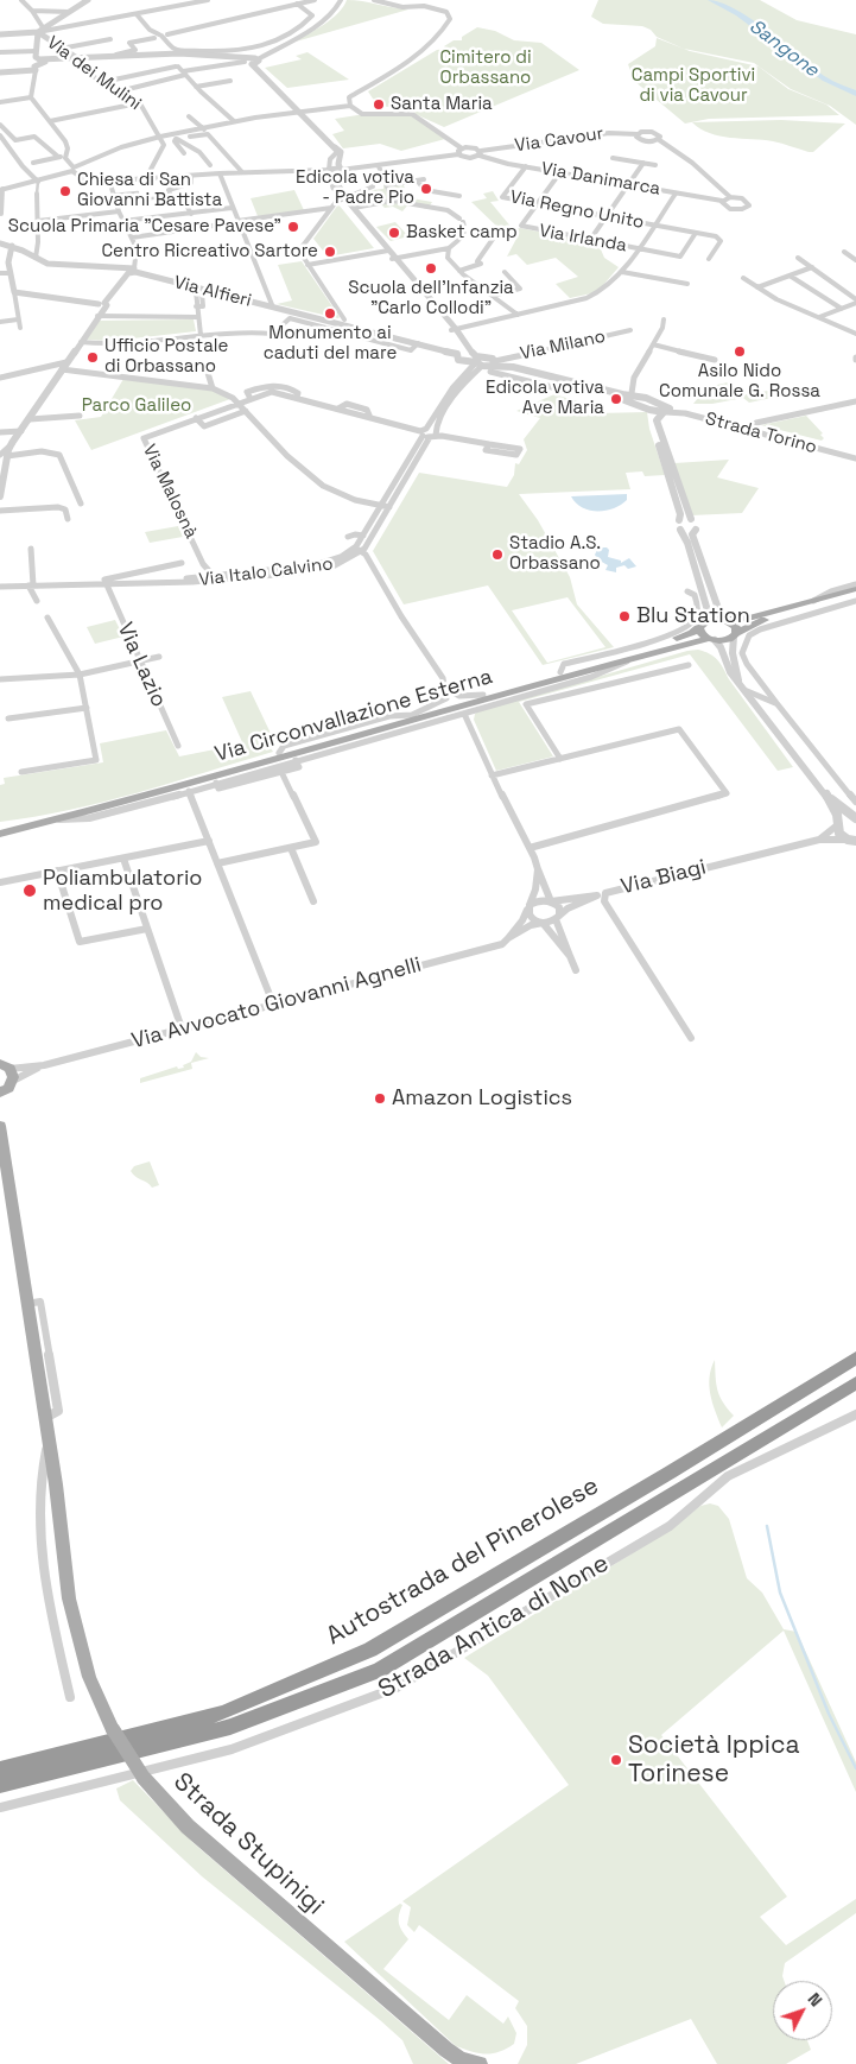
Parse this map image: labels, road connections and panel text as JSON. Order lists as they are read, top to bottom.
{
  "streets": {
    "highway": ["Autostrada del Pinerolese"],
    "main road": ["Via Circonvallazione Esterna", "Strada Stupinigi"],
    "street": [
      "Via dei Mulini",
      "Via Cavour",
      "Via Danimarca",
      "Via Regno Unito",
      "Via Irlanda",
      "Via Alfieri",
      "Via Milano",
      "Strada Torino",
      "Via Malosnà",
      "Via Italo Calvino",
      "Via Lazio",
      "Via Biagi",
      "Via Avvocato Giovanni Agnelli",
      "Strada Antica di None"
    ]
  },
  "crossings": [
    ["Via Cavour", "Via Danimarca"],
    ["Via Danimarca", "Via Regno Unito"],
    ["Via Regno Unito", "Via Irlanda"],
    ["Via Malosnà", "Via Italo Calvino"],
    ["Via Italo Calvino", "Via Lazio"]
  ],
  "water": ["Sangone"],
  "parks": ["Cimitero di Orbassano", "Campi Sportivi di via Cavour", "Parco Galileo"],
  "places": [
    "Santa Maria",
    "Edicola votiva - Padre Pio",
    "Chiesa di San Giovanni Battista",
    "Scuola Primaria \"Cesare Pavese\"",
    "Basket camp",
    "Centro Ricreativo Sartore",
    "Scuola dell'Infanzia \"Carlo Collodi\"",
    "Monumento ai caduti del mare",
    "Asilo Nido Comunale G. Rossa",
    "Ufficio Postale di Orbassano",
    "Edicola votiva Ave Maria",
    "Stadio A.S. Orbassano",
    "Blu Station",
    "Poliambulatorio medical pro",
    "Amazon Logistics",
    "Società Ippica Torinese"
  ],
  "north": "top right"
}
